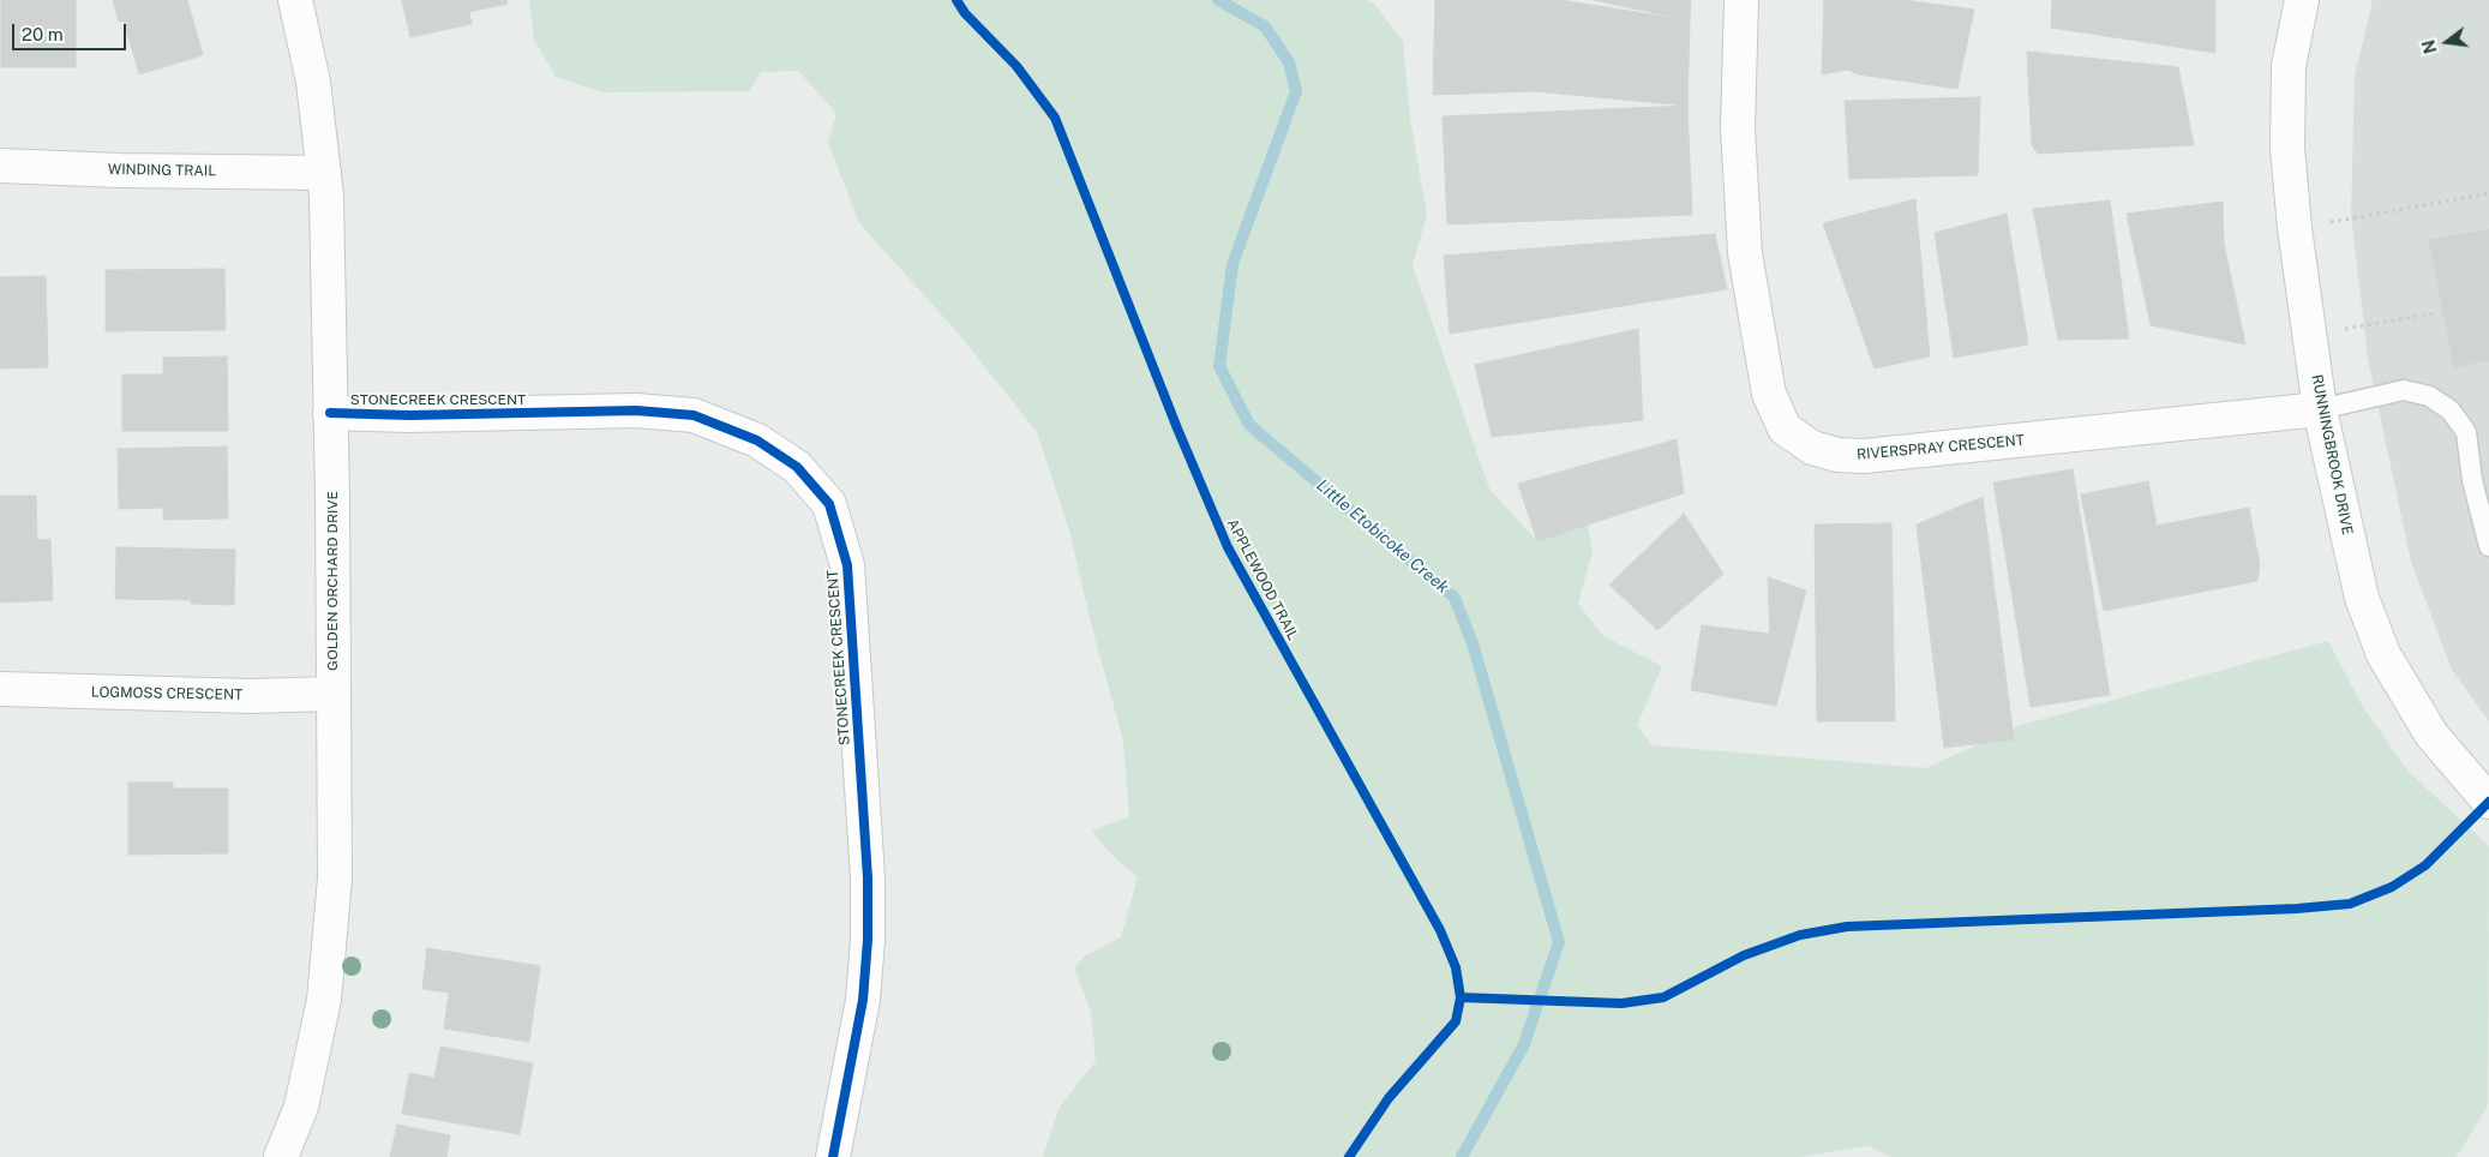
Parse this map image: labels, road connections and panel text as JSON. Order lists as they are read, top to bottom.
{
  "streets": {
    "street": [
      "WINDING TRAIL",
      "STONECREEK CRESCENT",
      "RIVERSPRAY CRESCENT",
      "RUNNINGBROOK DRIVE",
      "GOLDEN ORCHARD DRIVE",
      "LOGMOSS CRESCENT"
    ],
    "cycle path": ["APPLEWOOD TRAIL"]
  },
  "crossings": [
    ["WINDING TRAIL", "GOLDEN ORCHARD DRIVE"],
    ["STONECREEK CRESCENT", "GOLDEN ORCHARD DRIVE"],
    ["RIVERSPRAY CRESCENT", "RUNNINGBROOK DRIVE"],
    ["GOLDEN ORCHARD DRIVE", "LOGMOSS CRESCENT"]
  ],
  "water": ["Little Etobicoke Creek"],
  "scale_bar": "20 m",
  "north": "left"
}
